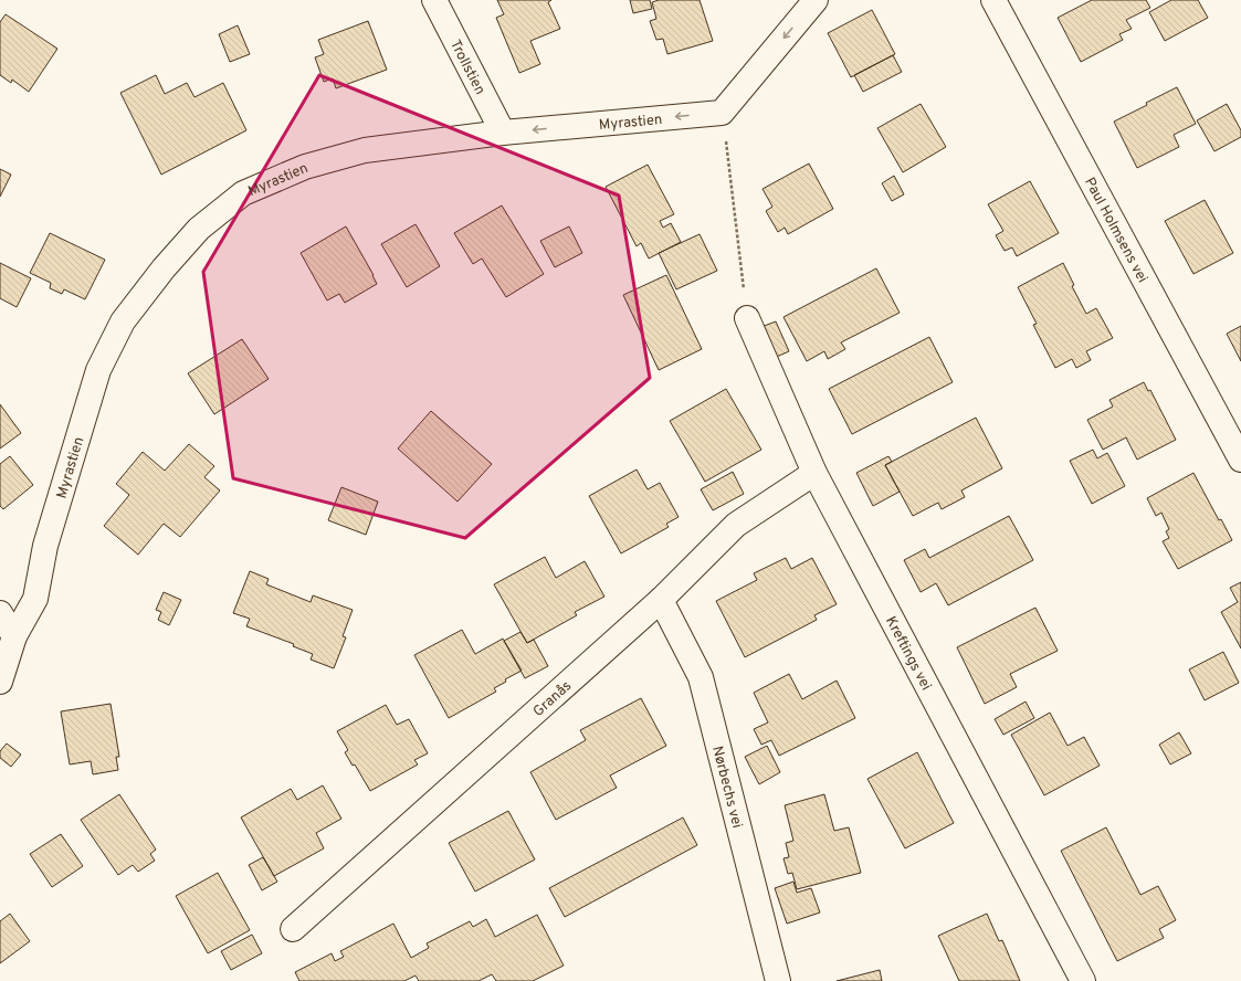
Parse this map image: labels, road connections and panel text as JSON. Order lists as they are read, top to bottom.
{
  "streets": {
    "street": [
      "Trollstien",
      "Myrastien",
      "Paul Holmsens vei",
      "Kreftings vei",
      "Granås",
      "Nørbechs vei"
    ]
  },
  "crossings": [
    ["Trollstien", "Myrastien"],
    ["Kreftings vei", "Granås"],
    ["Granås", "Nørbechs vei"]
  ]
}
